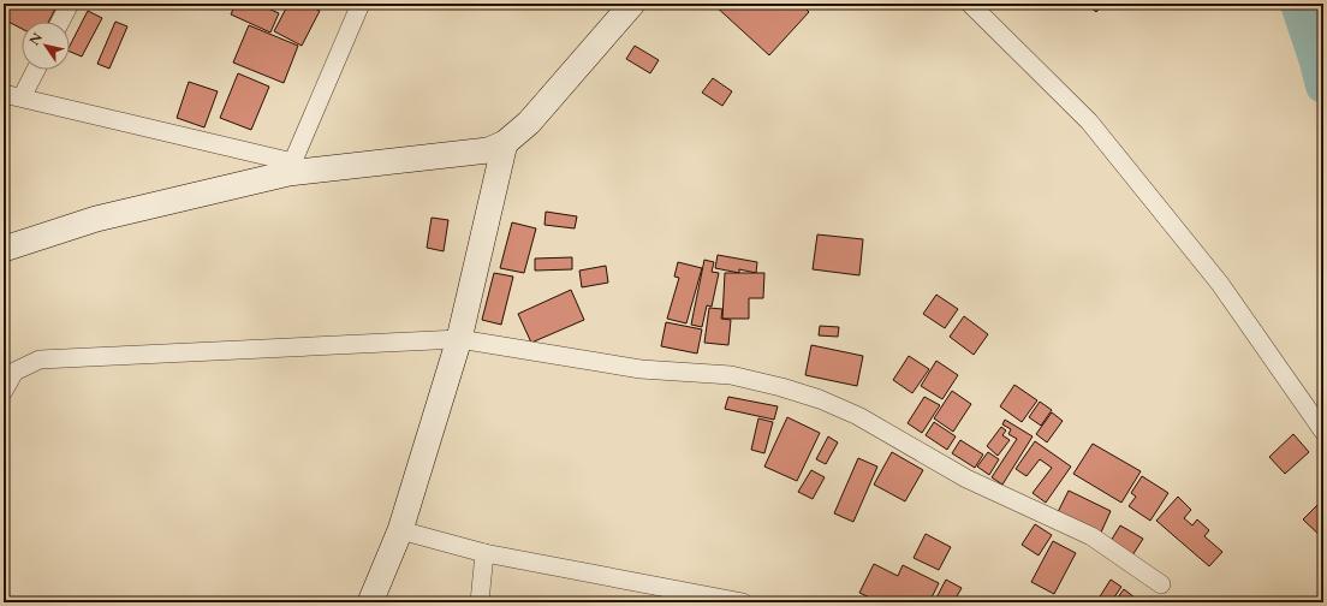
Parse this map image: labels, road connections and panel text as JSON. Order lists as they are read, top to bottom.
{
  "north": "top left"
}
